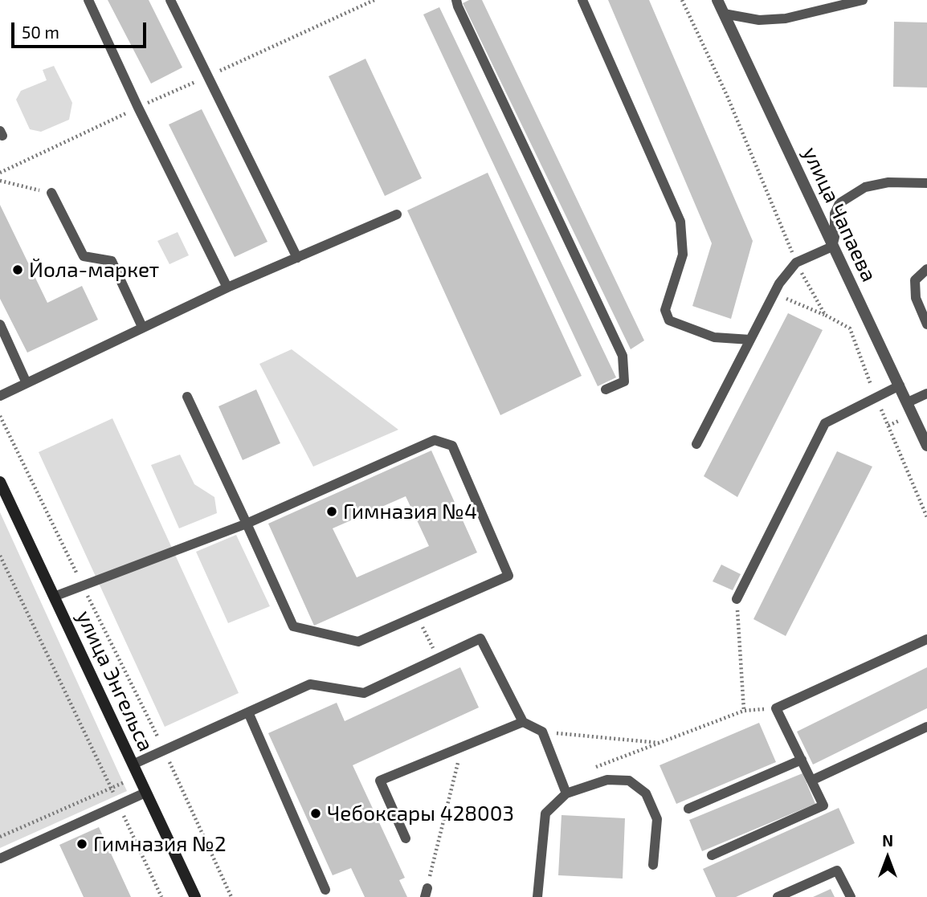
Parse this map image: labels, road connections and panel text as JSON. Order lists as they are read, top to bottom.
{
  "streets": {
    "street": ["улица Чапаева", "улица Энгельса"]
  },
  "places": [
    "Йола-маркет",
    "Гимназия №4",
    "Чебоксары 428003",
    "Гимназия №2"
  ],
  "scale_bar": "50 m",
  "north": "top"
}
